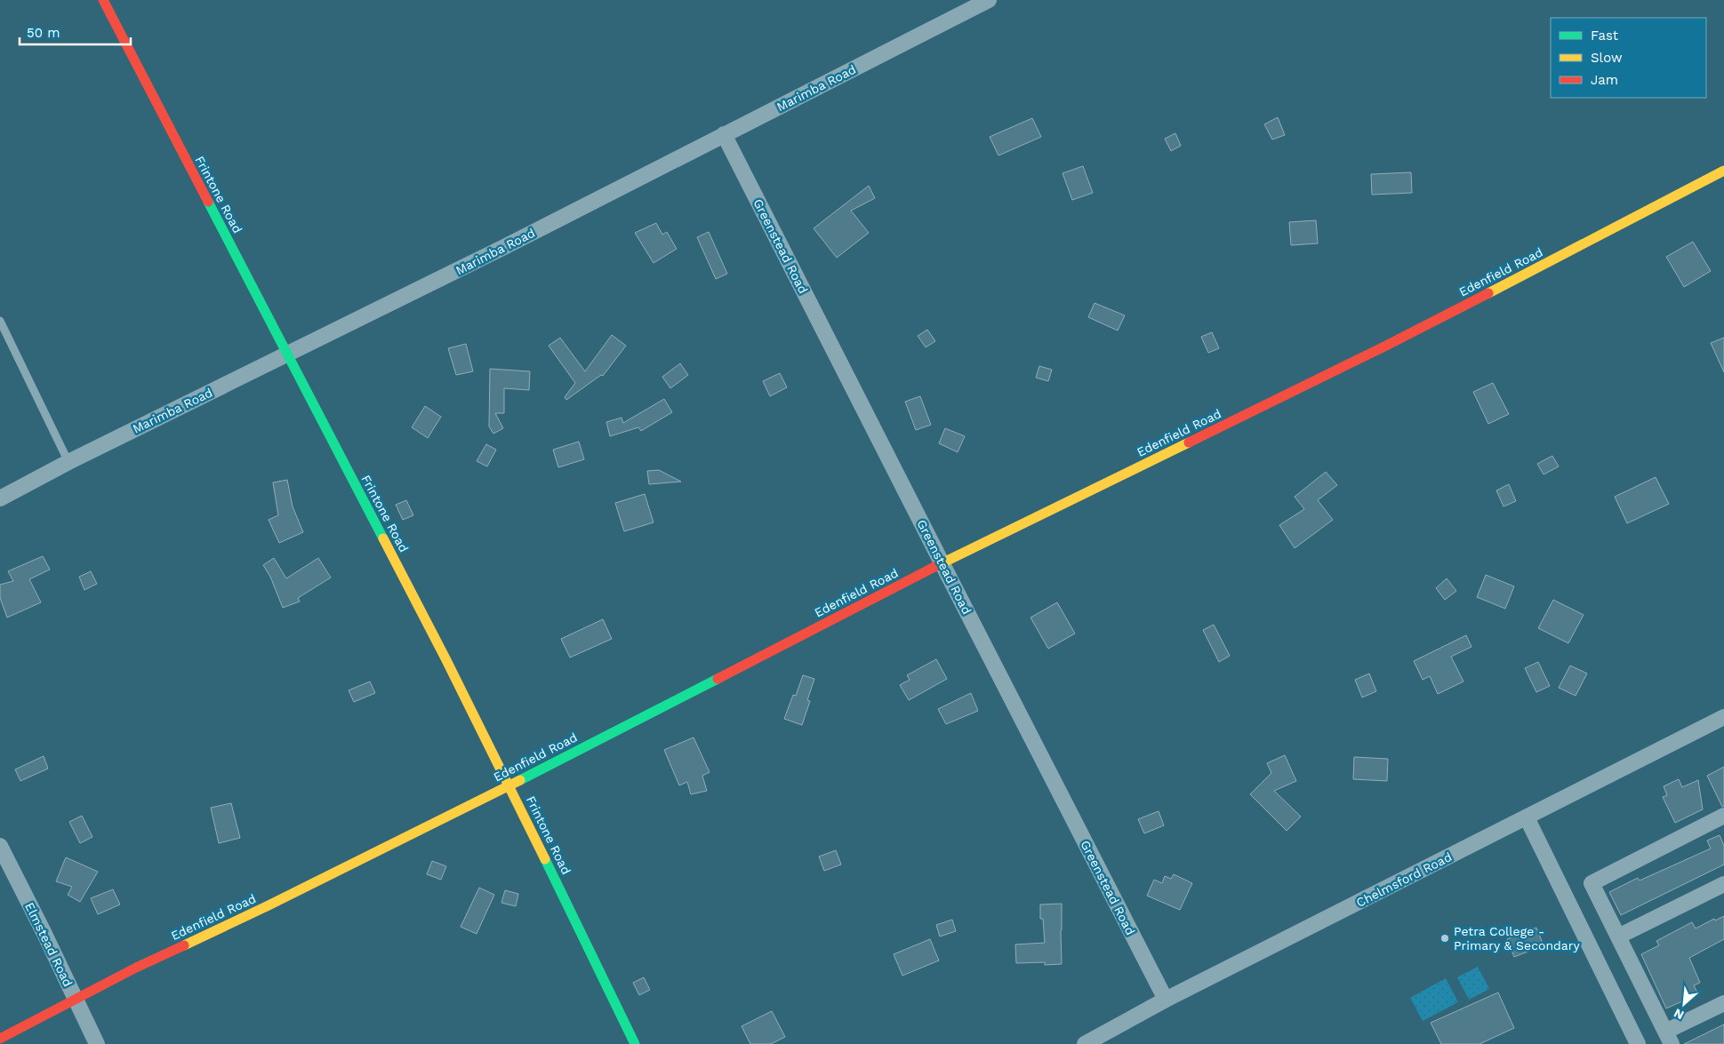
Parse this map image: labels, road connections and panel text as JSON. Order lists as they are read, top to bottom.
{
  "streets": {
    "street": [
      "Marimba Road",
      "Frintone Road",
      "Greenstead Road",
      "Edenfield Road",
      "Chelmsford Road",
      "Elmstead Road"
    ]
  },
  "crossings": [
    ["Marimba Road", "Frintone Road"],
    ["Marimba Road", "Greenstead Road"],
    ["Frintone Road", "Edenfield Road"],
    ["Greenstead Road", "Edenfield Road"],
    ["Greenstead Road", "Chelmsford Road"],
    ["Edenfield Road", "Elmstead Road"]
  ],
  "places": ["Petra College - Primary & Secondary"],
  "legend": ["Fast", "Slow", "Jam"],
  "scale_bar": "50 m",
  "north": "bottom left"
}
